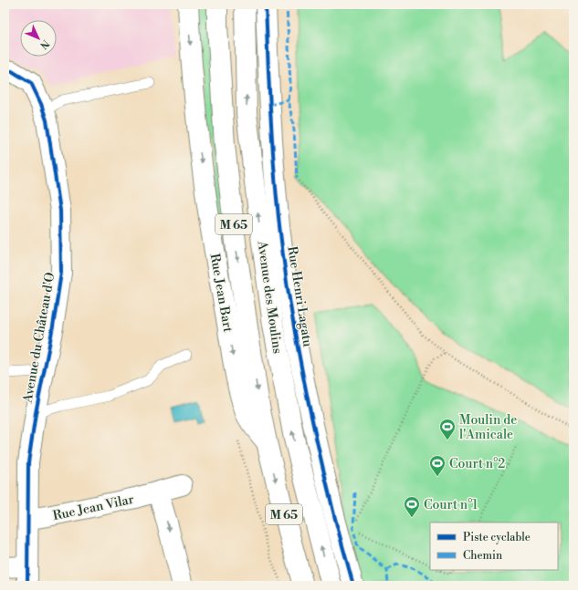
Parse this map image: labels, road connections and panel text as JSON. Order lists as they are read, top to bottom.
{
  "streets": {
    "street": [
      "M 65",
      "Rue Jean Bart",
      "Rue Henri Lagatu",
      "Avenue des Moulins",
      "Avenue du Château d'O",
      "Rue Jean Vilar"
    ]
  },
  "crossings": [
    ["Rue Jean Bart", "Avenue des Moulins"],
    ["Avenue du Château d'O", "Rue Jean Vilar"]
  ],
  "one_way": ["Rue Jean Bart"],
  "places": {
    "sports": ["Moulin de l'Amicale", "Court n°2", "Court n°1"]
  },
  "legend": ["Piste cyclable", "Chemin"],
  "north": "bottom right"
}
